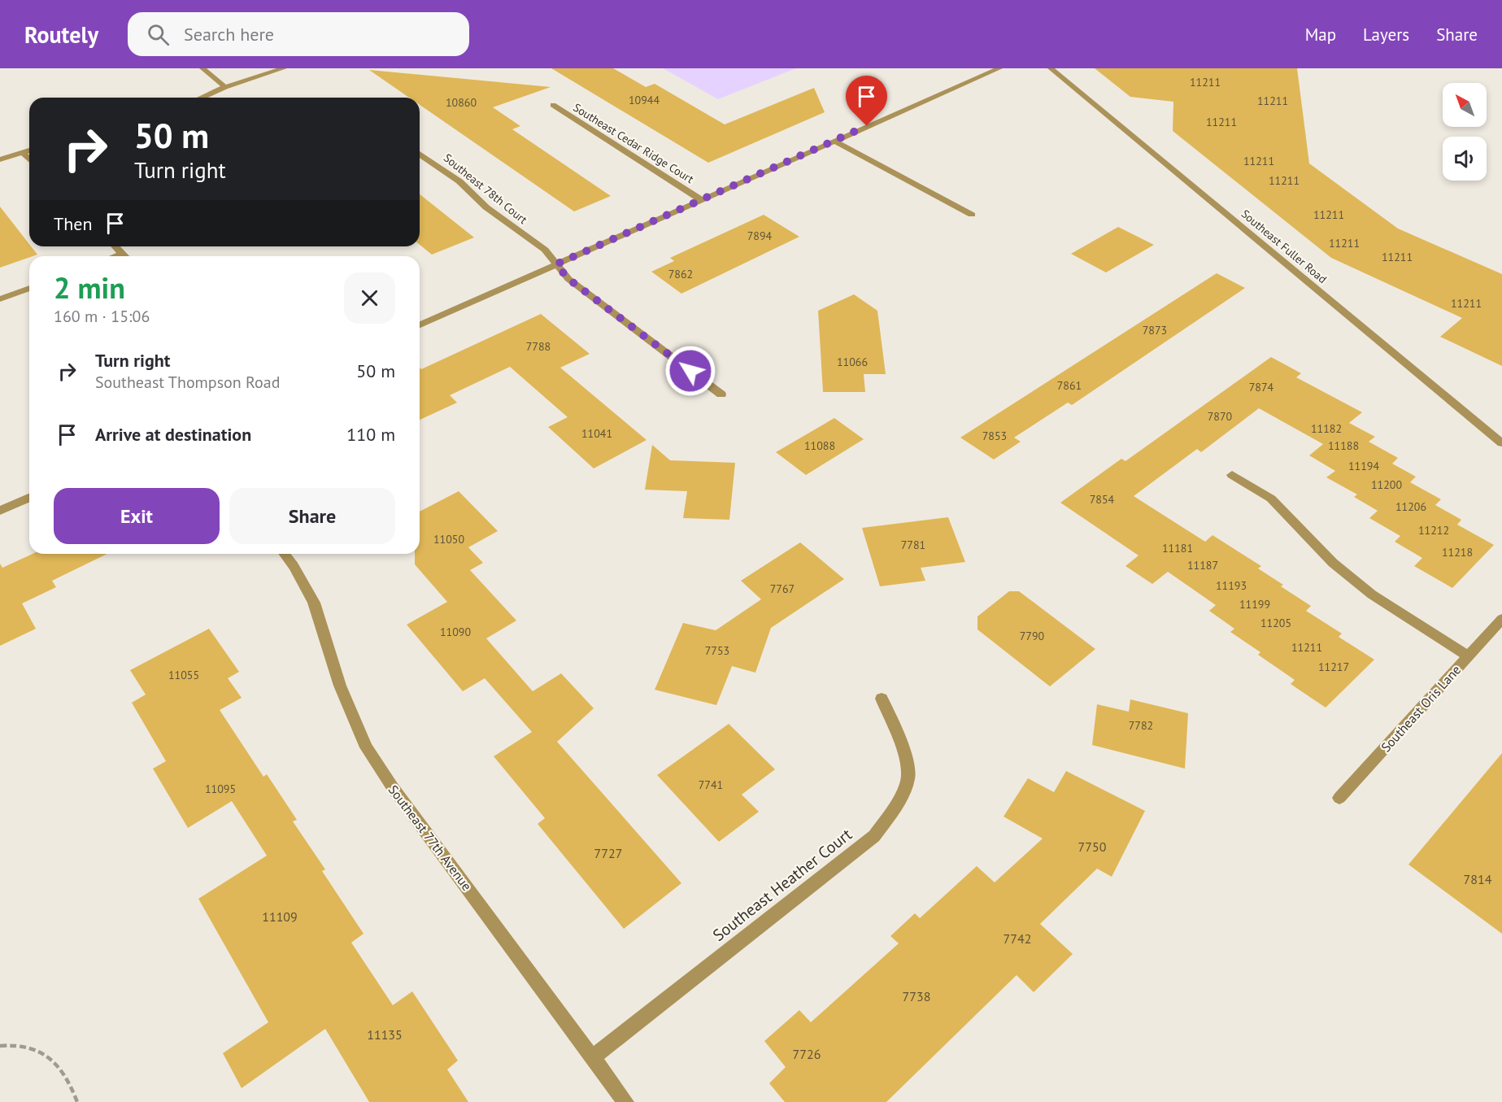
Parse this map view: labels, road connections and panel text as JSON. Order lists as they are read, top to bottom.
{
  "streets": {
    "street": [
      "Southeast Cedar Ridge Court",
      "Southeast 78th Court",
      "Southeast Fuller Road",
      "Southeast Oris Lane",
      "Southeast 77th Avenue",
      "Southeast Heather Court"
    ]
  },
  "crossings": [
    ["Southeast 77th Avenue", "Southeast Heather Court"]
  ],
  "house_numbers": [
    "11211",
    "10944",
    "11211",
    "10860",
    "11211",
    "11211",
    "11211",
    "11211",
    "7894",
    "11211",
    "11211",
    "7862",
    "11211",
    "7873",
    "7788",
    "11066",
    "7861",
    "7874",
    "7870",
    "11182",
    "11041",
    "7853",
    "11088",
    "11188",
    "11194",
    "11200",
    "7854",
    "11206",
    "11212",
    "11050",
    "7781",
    "11181",
    "11218",
    "11187",
    "11193",
    "7767",
    "11199",
    "11205",
    "11090",
    "7790",
    "11211",
    "7753",
    "11217",
    "11055",
    "7782",
    "7741",
    "11095",
    "7750",
    "7727",
    "7814",
    "11109",
    "7742",
    "7738",
    "11135",
    "7726"
  ],
  "north": "top left",
  "page": {
    "header": "Routely",
    "search": "Search here",
    "nav": ["Map", "Layers", "Share"],
    "turn": ["50 m", "Turn right"],
    "then": "Then",
    "heading": ["2 min", "160 m · 15:06"],
    "list": [
      {
        "name": "Turn right",
        "note": "Southeast Thompson Road",
        "value": "50 m"
      },
      {
        "name": "Arrive at destination",
        "value": "110 m"
      }
    ],
    "buttons": ["Exit", "Share"]
  }
}
